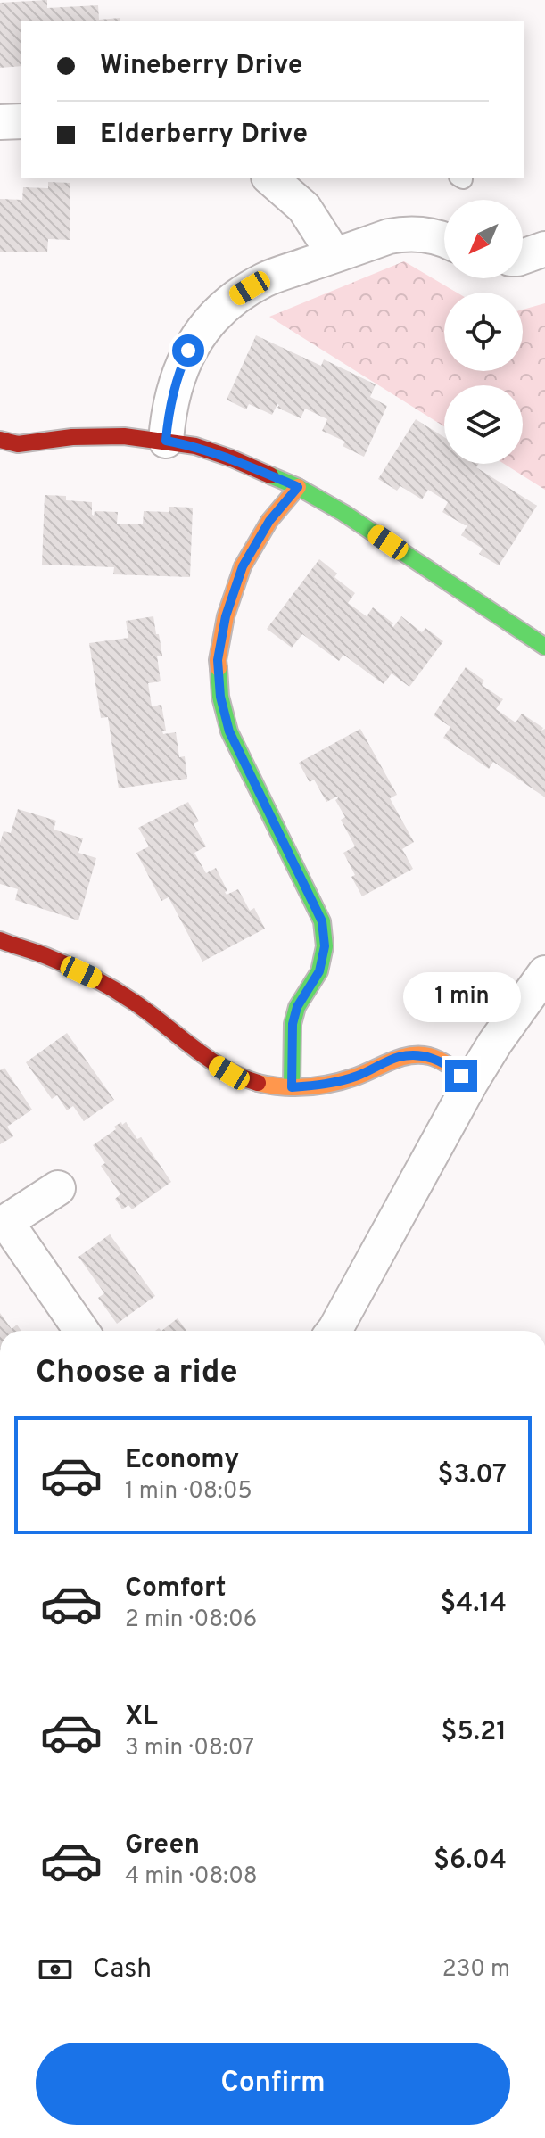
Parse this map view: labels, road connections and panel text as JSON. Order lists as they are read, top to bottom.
{
  "north": "bottom left",
  "page": {
    "banner": ["Wineberry Drive", "Elderberry Drive"],
    "bubble": "1 min",
    "heading": "Choose a ride",
    "list": [
      {
        "name": "Economy",
        "note": "1 min · 08:05",
        "value": "$3.07"
      },
      {
        "name": "Comfort",
        "note": "2 min · 08:06",
        "value": "$4.14"
      },
      {
        "name": "XL",
        "note": "3 min · 08:07",
        "value": "$5.21"
      },
      {
        "name": "Green",
        "note": "4 min · 08:08",
        "value": "$6.04"
      }
    ],
    "pay": ["Cash", "230 m"],
    "buttons": "Confirm"
  }
}
